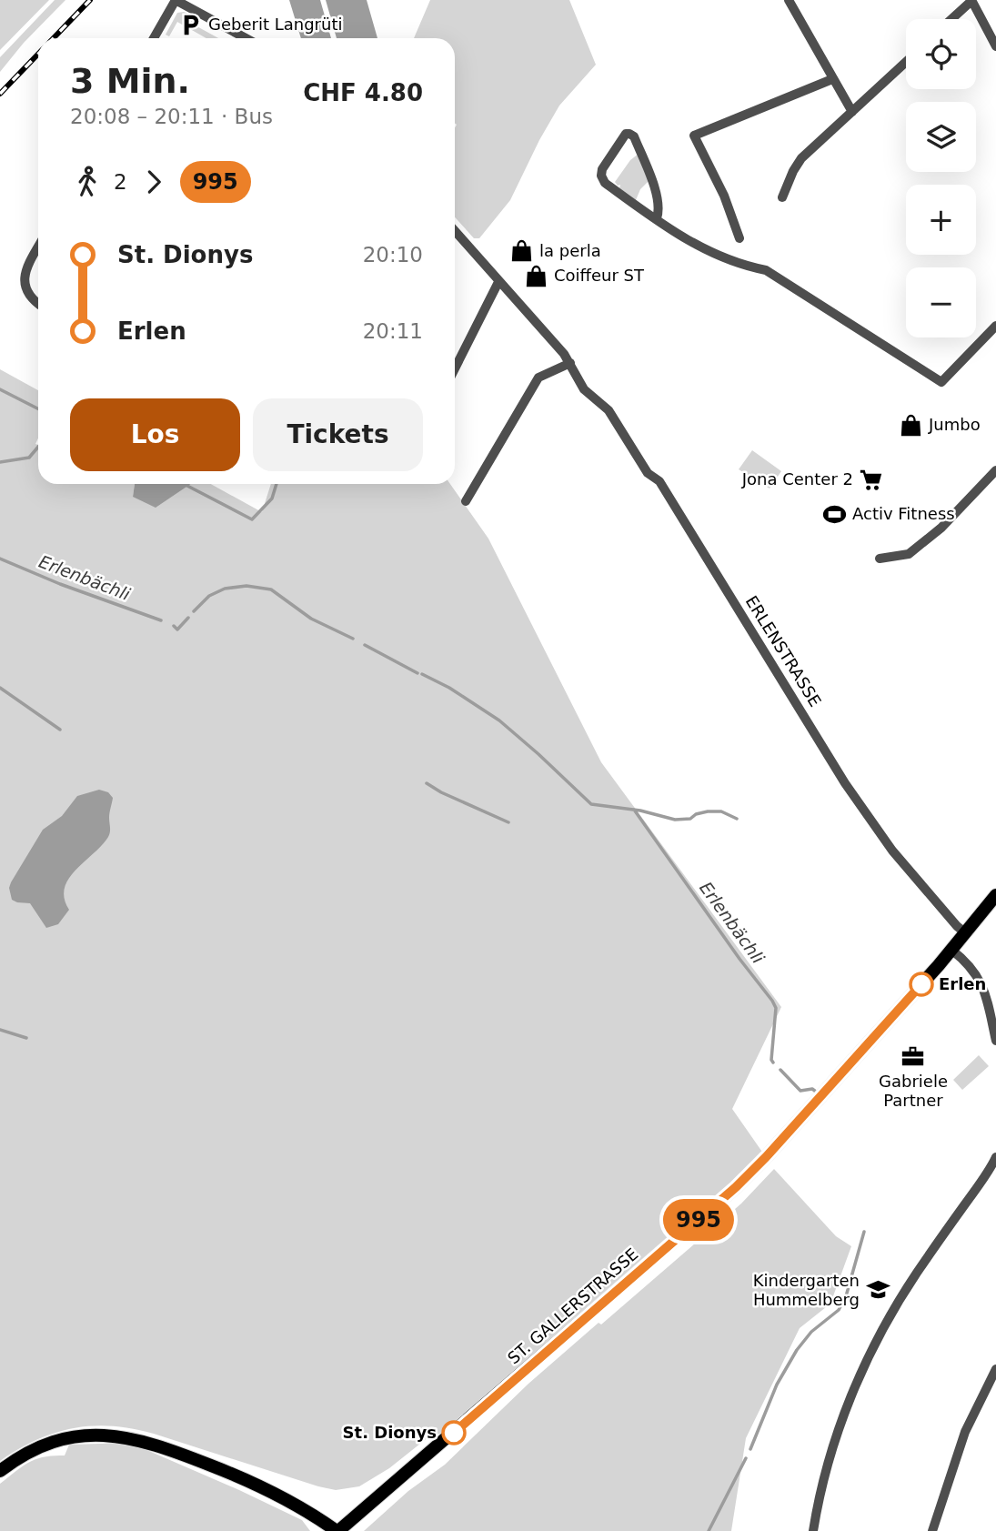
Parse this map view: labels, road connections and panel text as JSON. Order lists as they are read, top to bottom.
{
  "streets": {
    "main road": ["ST. GALLERSTRASSE"],
    "street": ["ERLENSTRASSE"]
  },
  "crossings": [
    ["ERLENSTRASSE", "ST. GALLERSTRASSE"]
  ],
  "water": ["Erlenbächli"],
  "places": {
    "parking": ["Geberit Langrüti"],
    "shop": ["la perla", "Coiffeur ST", "Jumbo"],
    "supermarket": ["Jona Center 2"],
    "sports": ["Activ Fitness"],
    "other": ["Erlen", "St. Dionys"],
    "office": ["Gabriele Partner"],
    "school or university": ["Kindergarten Hummelberg"]
  },
  "lines": ["bus line 995"],
  "page": {
    "on_map": "995",
    "map_buttons": ["+", "−"],
    "heading": ["3 Min.", "20:08 – 20:11 · Bus", "CHF 4.80"],
    "legs": ["2", "995"],
    "list": [
      {
        "name": "St. Dionys",
        "value": "20:10"
      },
      {
        "name": "Erlen",
        "value": "20:11"
      }
    ],
    "buttons": ["Los", "Tickets"]
  }
}
